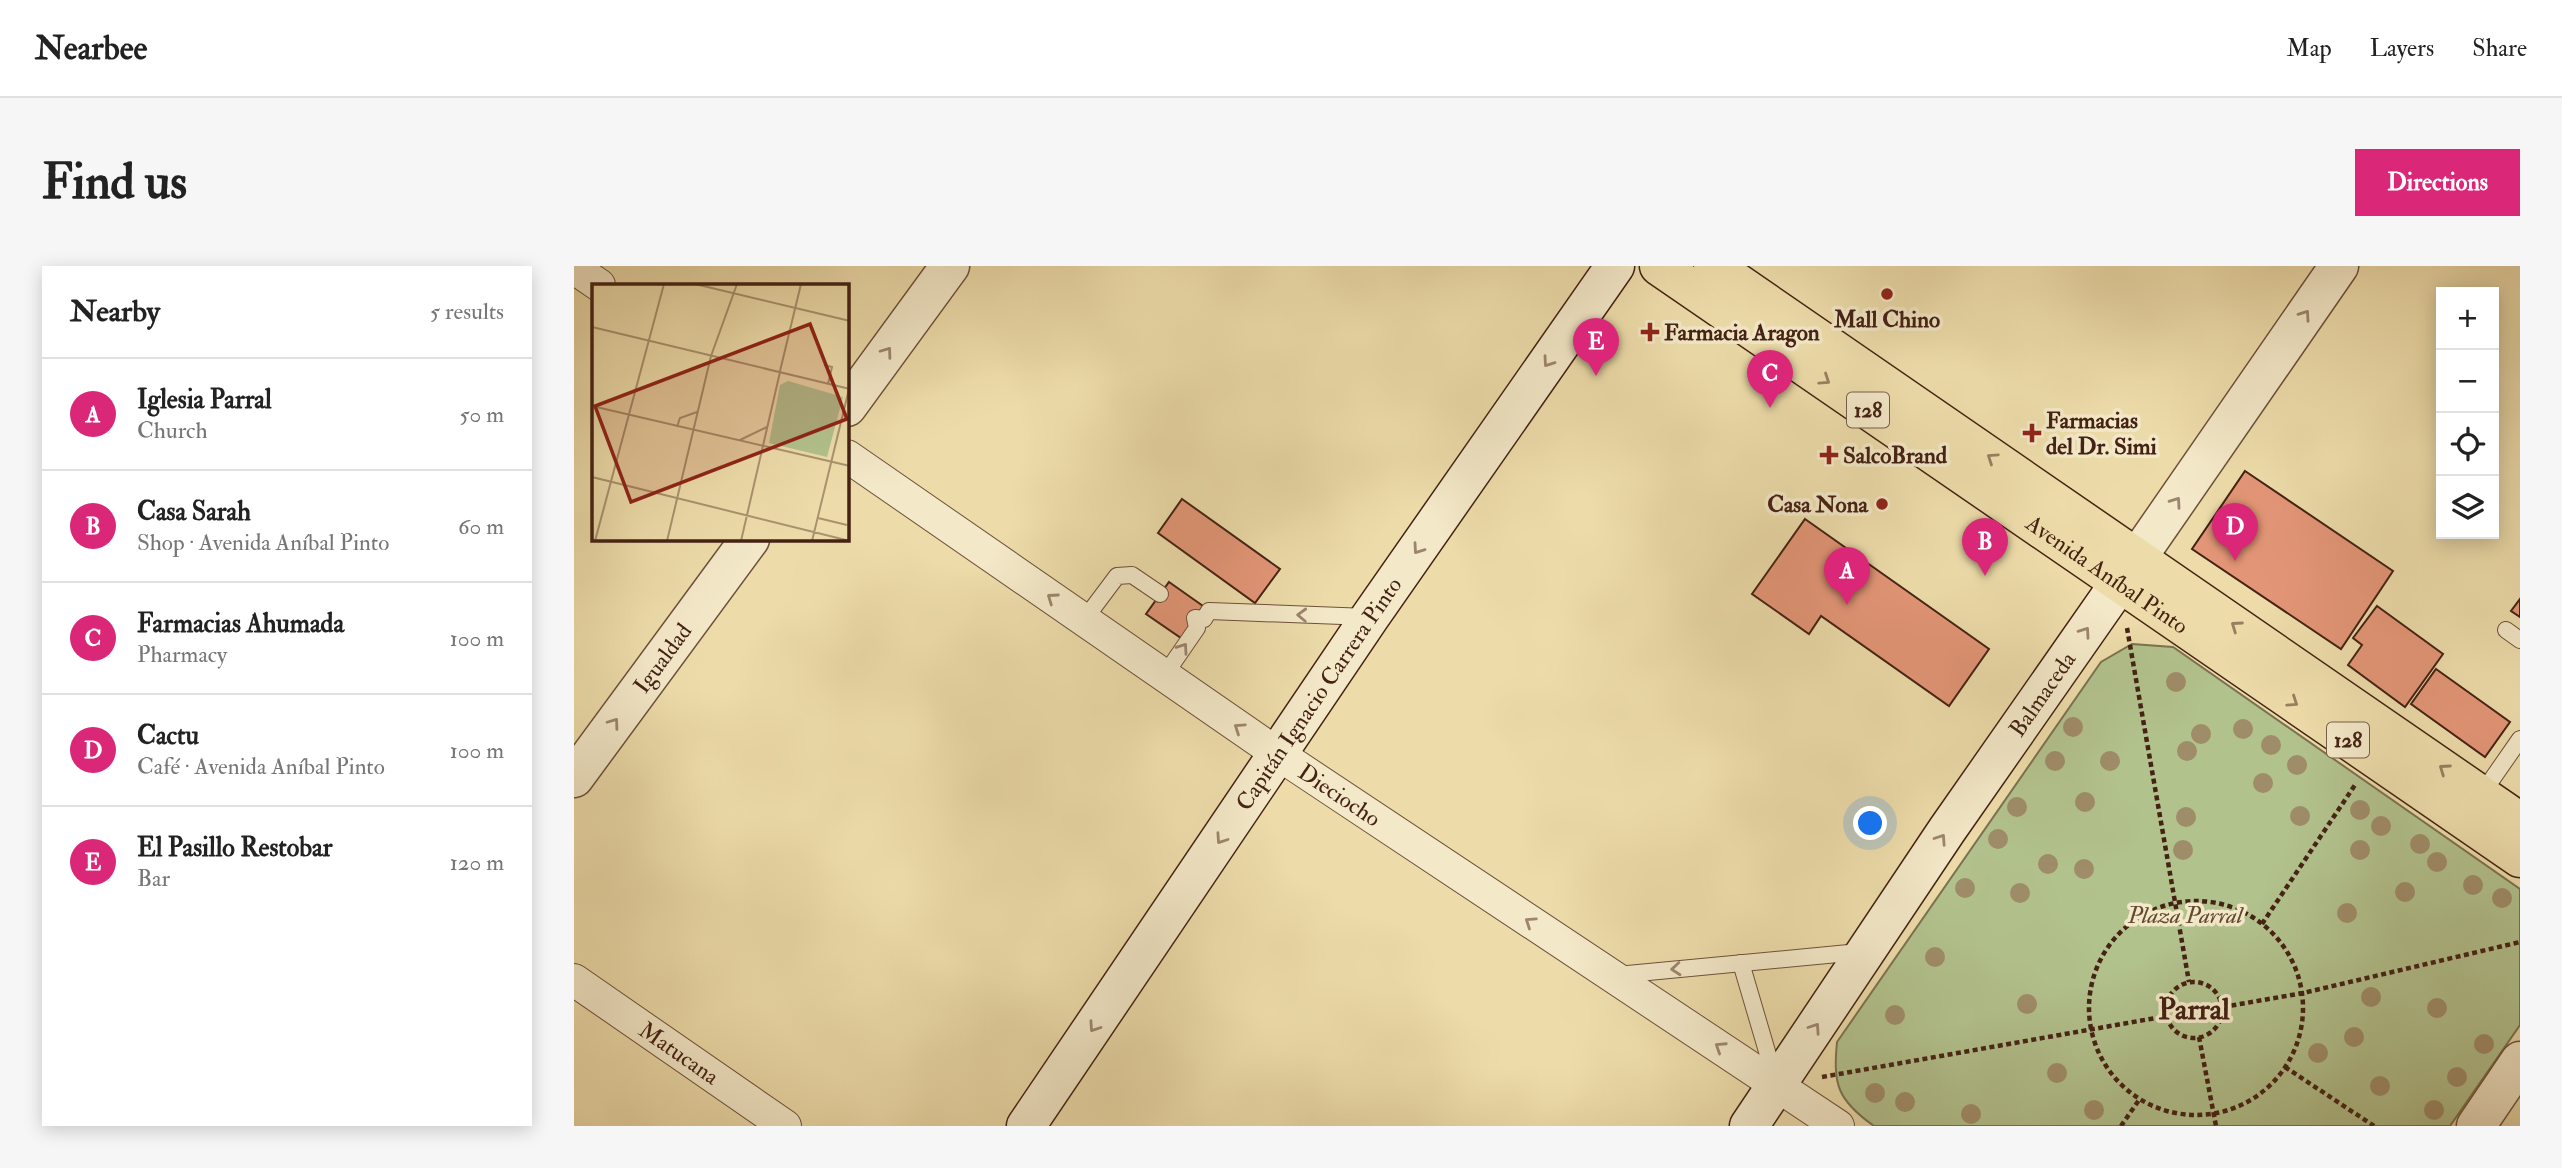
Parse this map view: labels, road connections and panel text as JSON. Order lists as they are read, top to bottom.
{
  "streets": {
    "main road": [
      "128",
      "Avenida Aníbal Pinto",
      "Igualdad",
      "Balmaceda",
      "Capitán Ignacio Carrera Pinto"
    ],
    "street": ["Dieciocho", "Matucana"]
  },
  "crossings": [
    ["Avenida Aníbal Pinto", "Balmaceda"],
    ["Balmaceda", "Dieciocho"],
    ["Capitán Ignacio Carrera Pinto", "Dieciocho"]
  ],
  "one_way": [
    "Igualdad",
    "Balmaceda",
    "Capitán Ignacio Carrera Pinto",
    "Dieciocho"
  ],
  "districts": ["Parral"],
  "parks": ["Plaza Parral"],
  "places": {
    "other": ["Mall Chino", "Casa Nona"],
    "health": ["Farmacia Aragon", "Farmacias del Dr. Simi", "SalcoBrand"]
  },
  "page": {
    "header": "Nearbee",
    "nav": ["Map", "Layers", "Share"],
    "buttons": "Directions",
    "title": "Find us",
    "heading": ["Nearby", "5 results"],
    "map_buttons": ["+", "−"],
    "pins": [
      "E",
      "C",
      "D",
      "B",
      "A"
    ],
    "list": [
      {
        "mark": "A",
        "name": "Iglesia Parral",
        "note": "Church",
        "value": "50 m"
      },
      {
        "mark": "B",
        "name": "Casa Sarah",
        "note": "Shop · Avenida Aníbal Pinto",
        "value": "60 m"
      },
      {
        "mark": "C",
        "name": "Farmacias Ahumada",
        "note": "Pharmacy",
        "value": "100 m"
      },
      {
        "mark": "D",
        "name": "Cactu",
        "note": "Café · Avenida Aníbal Pinto",
        "value": "100 m"
      },
      {
        "mark": "E",
        "name": "El Pasillo Restobar",
        "note": "Bar",
        "value": "120 m"
      }
    ]
  }
}
